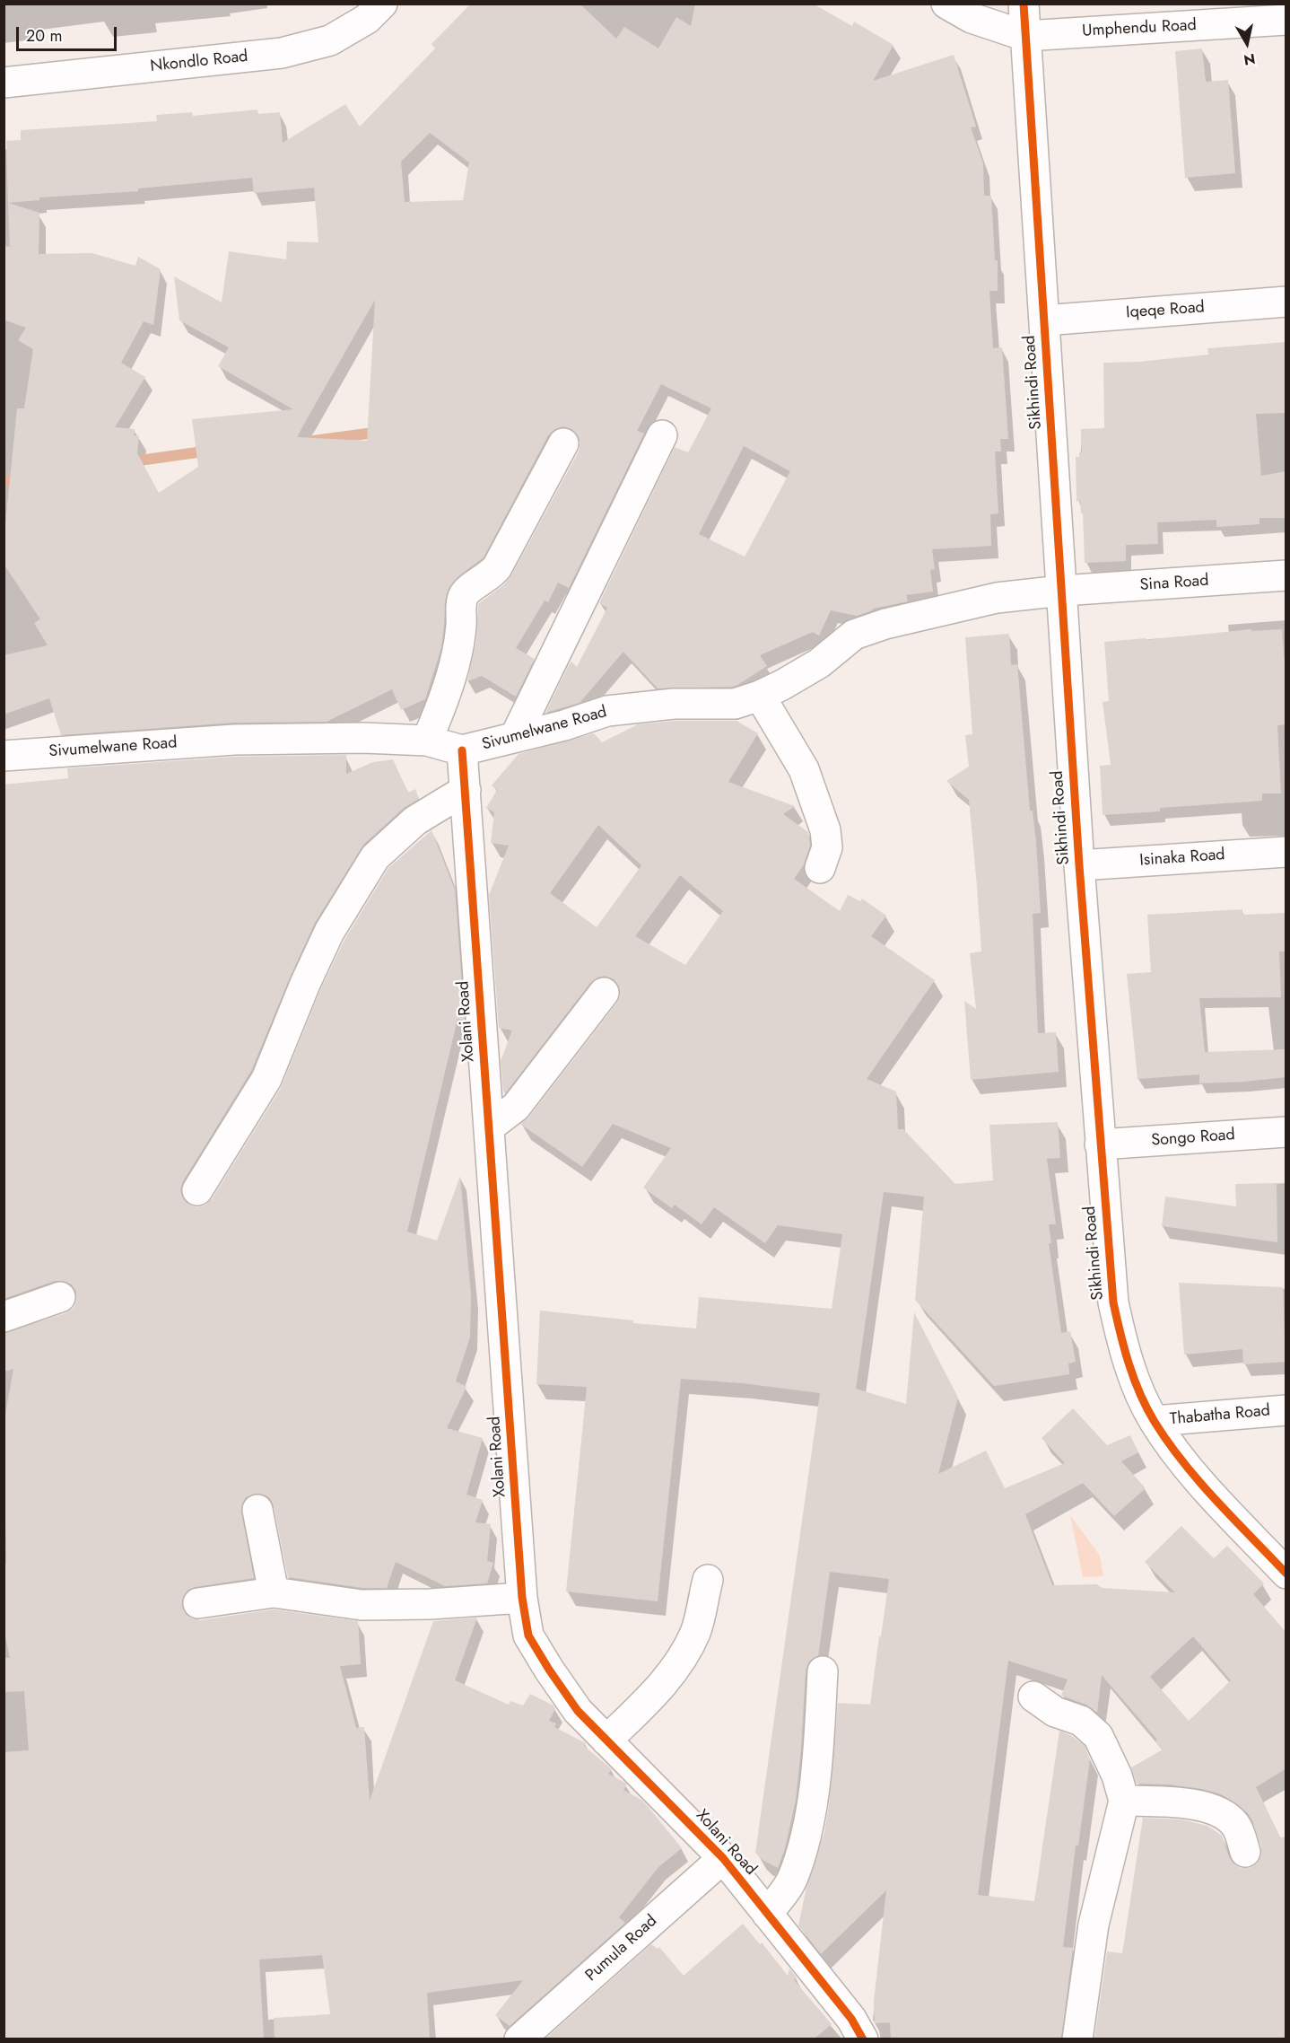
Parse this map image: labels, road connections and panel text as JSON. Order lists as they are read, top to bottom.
{
  "streets": {
    "street": [
      "Umphendu Road",
      "Nkondlo Road",
      "Iqeqe Road",
      "Sikhindi Road",
      "Sina Road",
      "Sivumelwane Road",
      "Isinaka Road",
      "Xolani Road",
      "Songo Road",
      "Thabatha Road",
      "Pumula Road"
    ]
  },
  "crossings": [
    ["Umphendu Road", "Sikhindi Road"],
    ["Iqeqe Road", "Sikhindi Road"],
    ["Sikhindi Road", "Sina Road"],
    ["Sikhindi Road", "Sivumelwane Road"],
    ["Sikhindi Road", "Isinaka Road"],
    ["Sikhindi Road", "Songo Road"],
    ["Sikhindi Road", "Thabatha Road"],
    ["Sina Road", "Sivumelwane Road"],
    ["Sivumelwane Road", "Xolani Road"],
    ["Xolani Road", "Pumula Road"]
  ],
  "scale_bar": "20 m",
  "north": "bottom"
}
